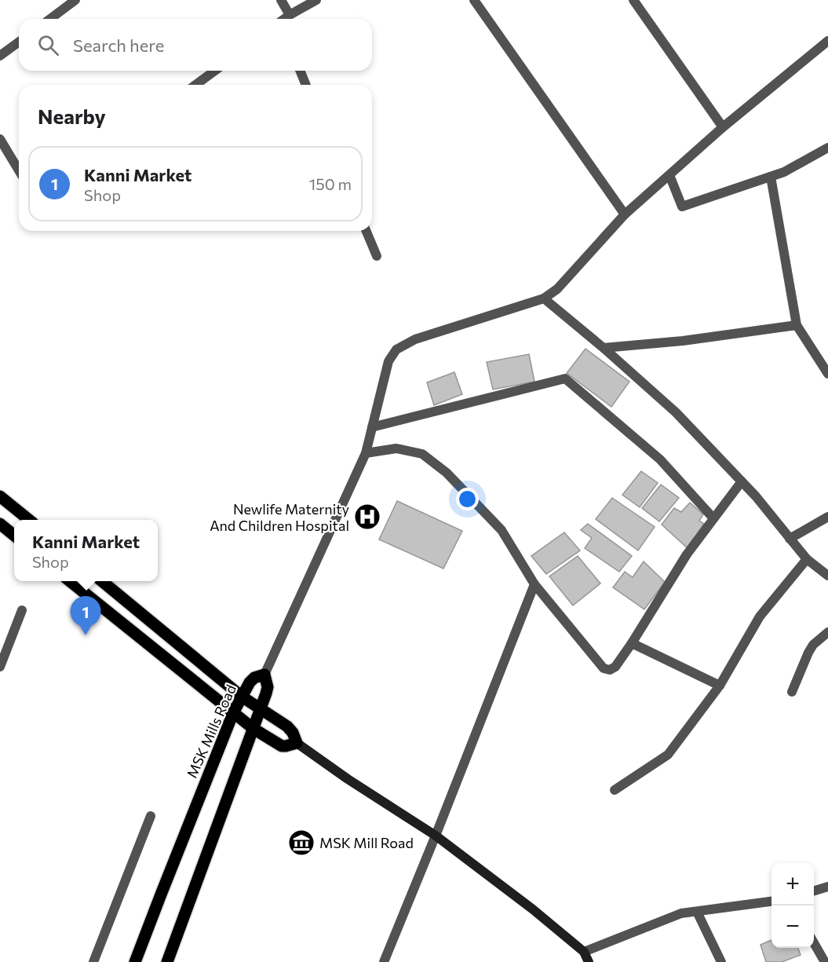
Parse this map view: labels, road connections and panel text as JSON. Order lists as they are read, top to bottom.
{
  "streets": {
    "main road": ["MSK Mills Road"]
  },
  "places": {
    "hospital": ["Newlife Maternity And Children Hospital"],
    "museum": ["MSK Mill Road"]
  },
  "page": {
    "search": "Search here",
    "heading": "Nearby",
    "list": [
      {
        "mark": "1",
        "name": "Kanni Market",
        "note": "Shop",
        "value": "150 m"
      }
    ],
    "popup": ["Kanni Market", "Shop"],
    "pins": "1",
    "map_buttons": ["+", "−"]
  }
}
